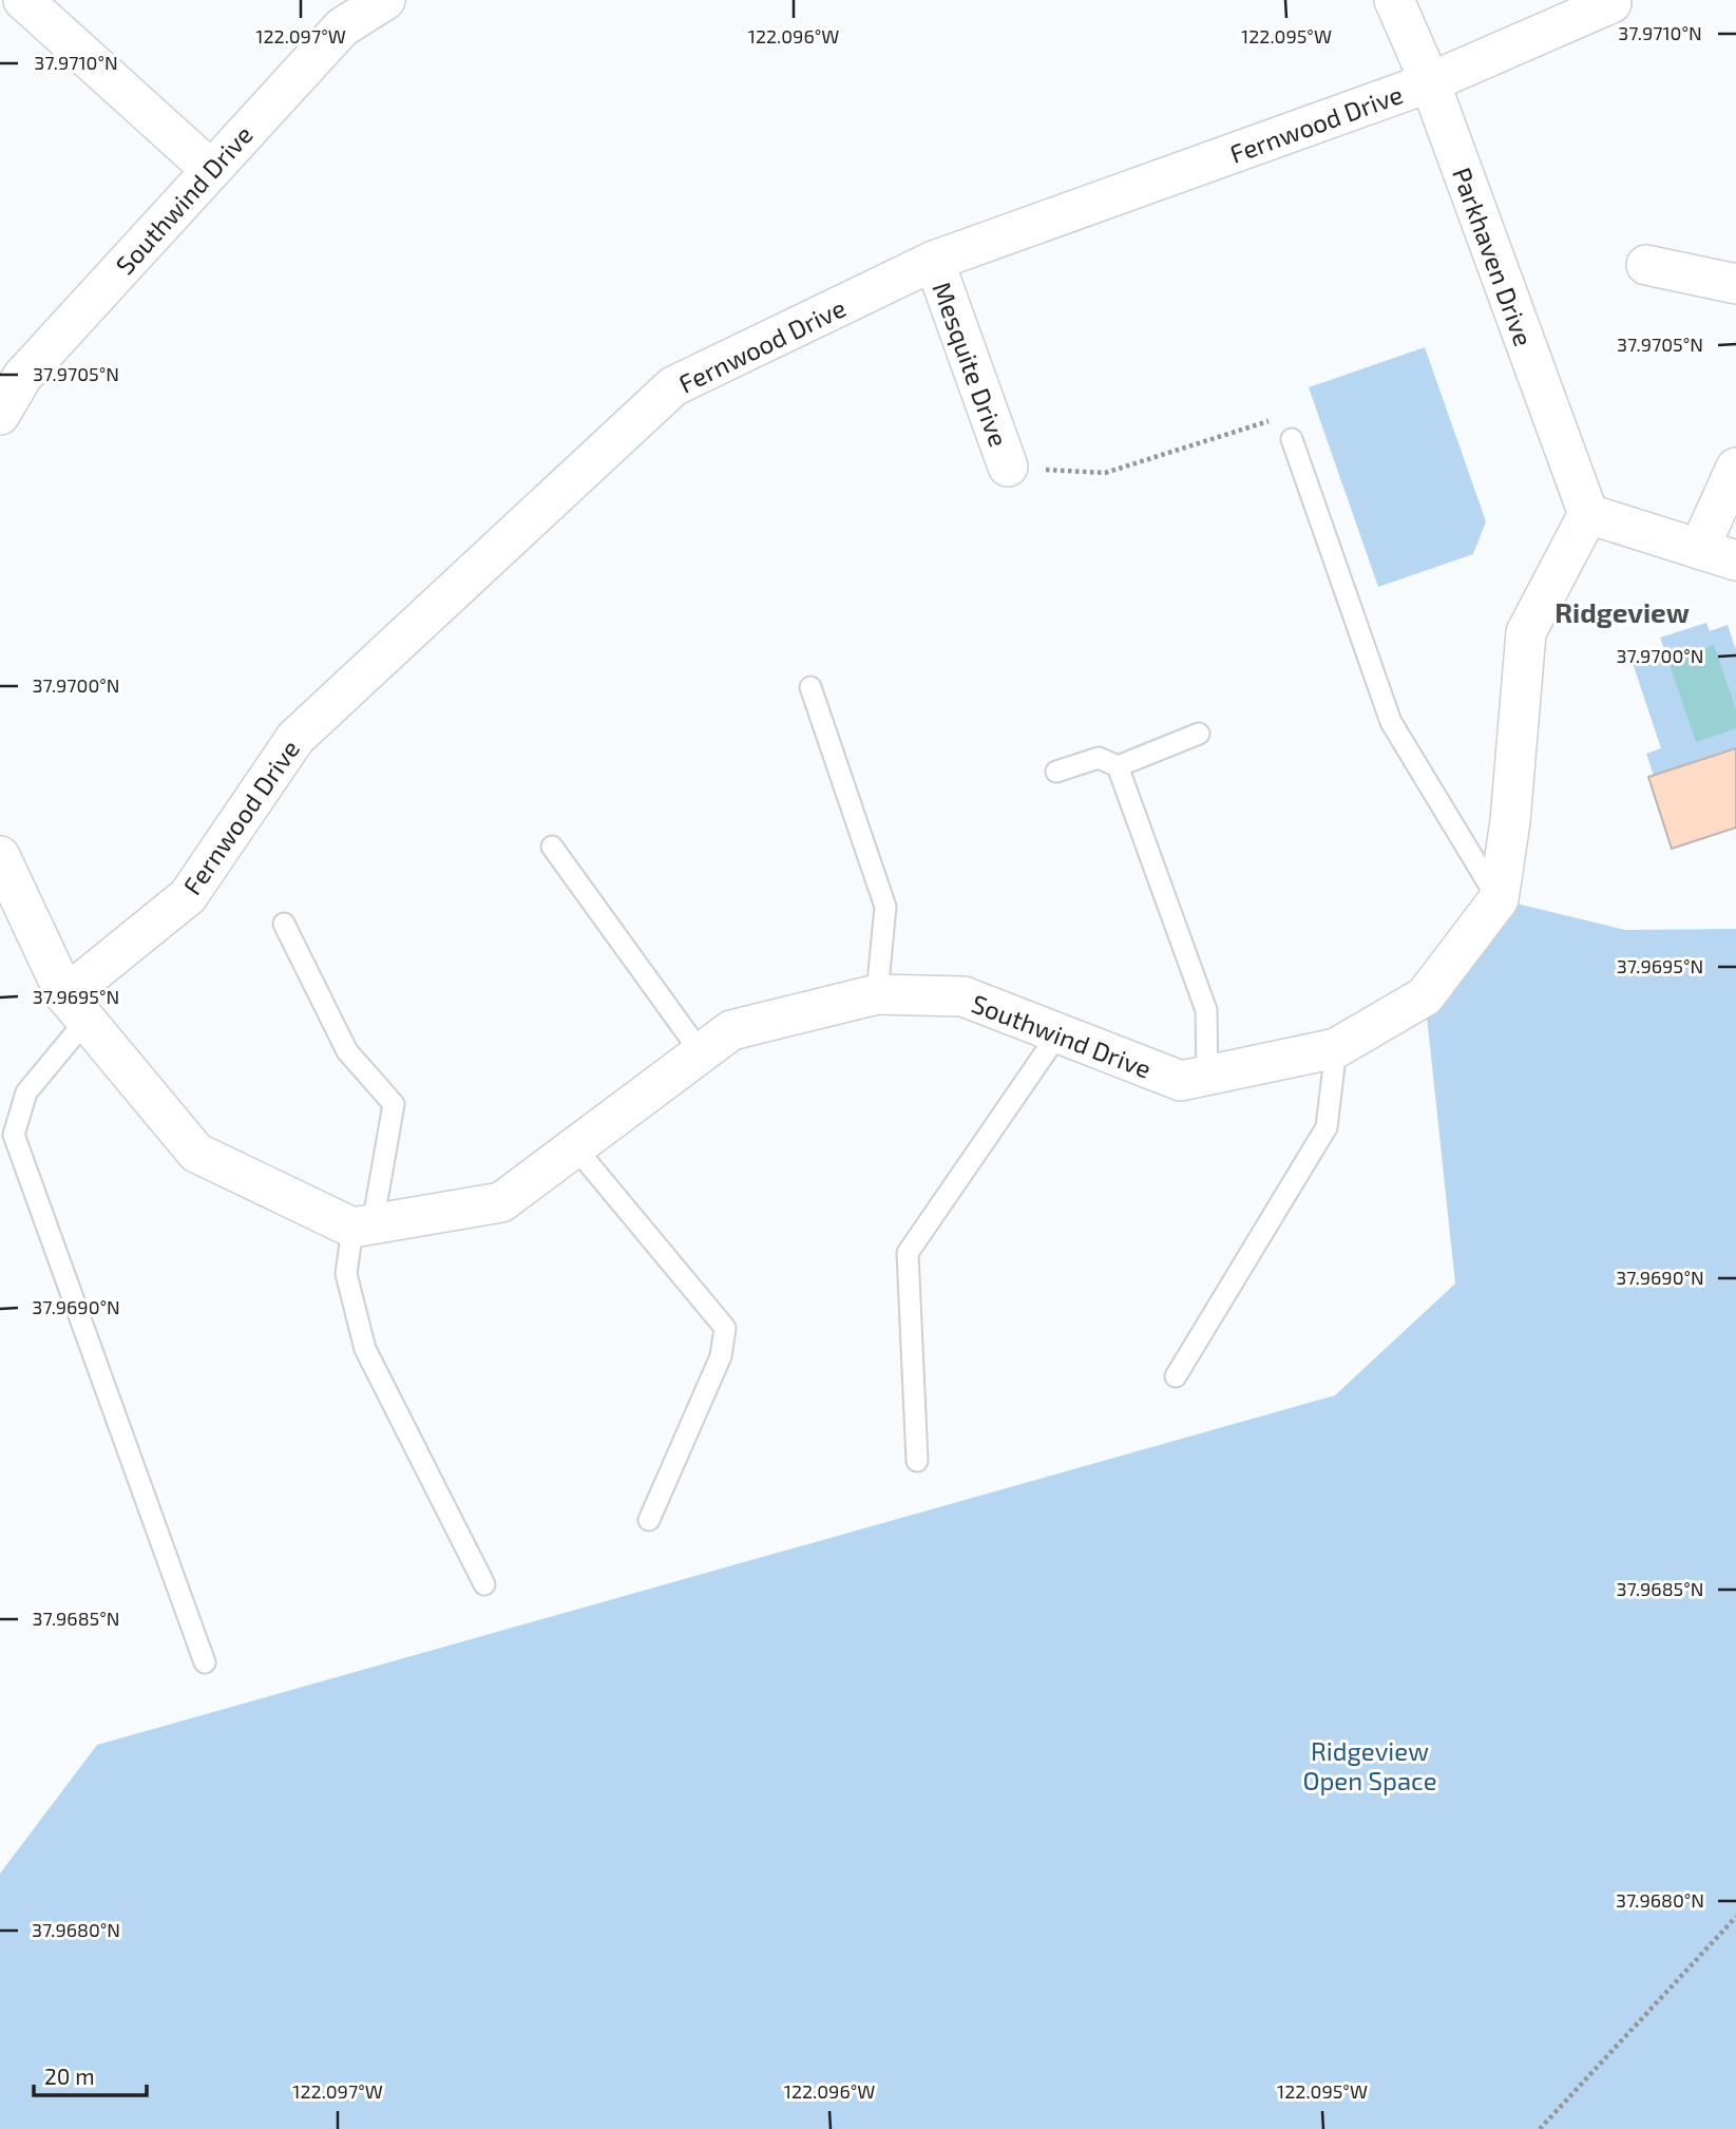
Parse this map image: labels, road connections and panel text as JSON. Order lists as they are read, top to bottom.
{
  "streets": {
    "street": [
      "Fernwood Drive",
      "Southwind Drive",
      "Parkhaven Drive",
      "Mesquite Drive"
    ]
  },
  "crossings": [
    ["Fernwood Drive", "Parkhaven Drive"],
    ["Fernwood Drive", "Mesquite Drive"],
    ["Southwind Drive", "Parkhaven Drive"]
  ],
  "districts": ["Ridgeview"],
  "parks": ["Ridgeview Open Space"],
  "scale_bar": "20 m",
  "coordinates": [
    "37.9710°N",
    "122.097°W",
    "122.096°W",
    "122.095°W",
    "37.9705°N",
    "37.9700°N",
    "37.9695°N",
    "37.9690°N",
    "37.9685°N",
    "37.9680°N"
  ]
}
